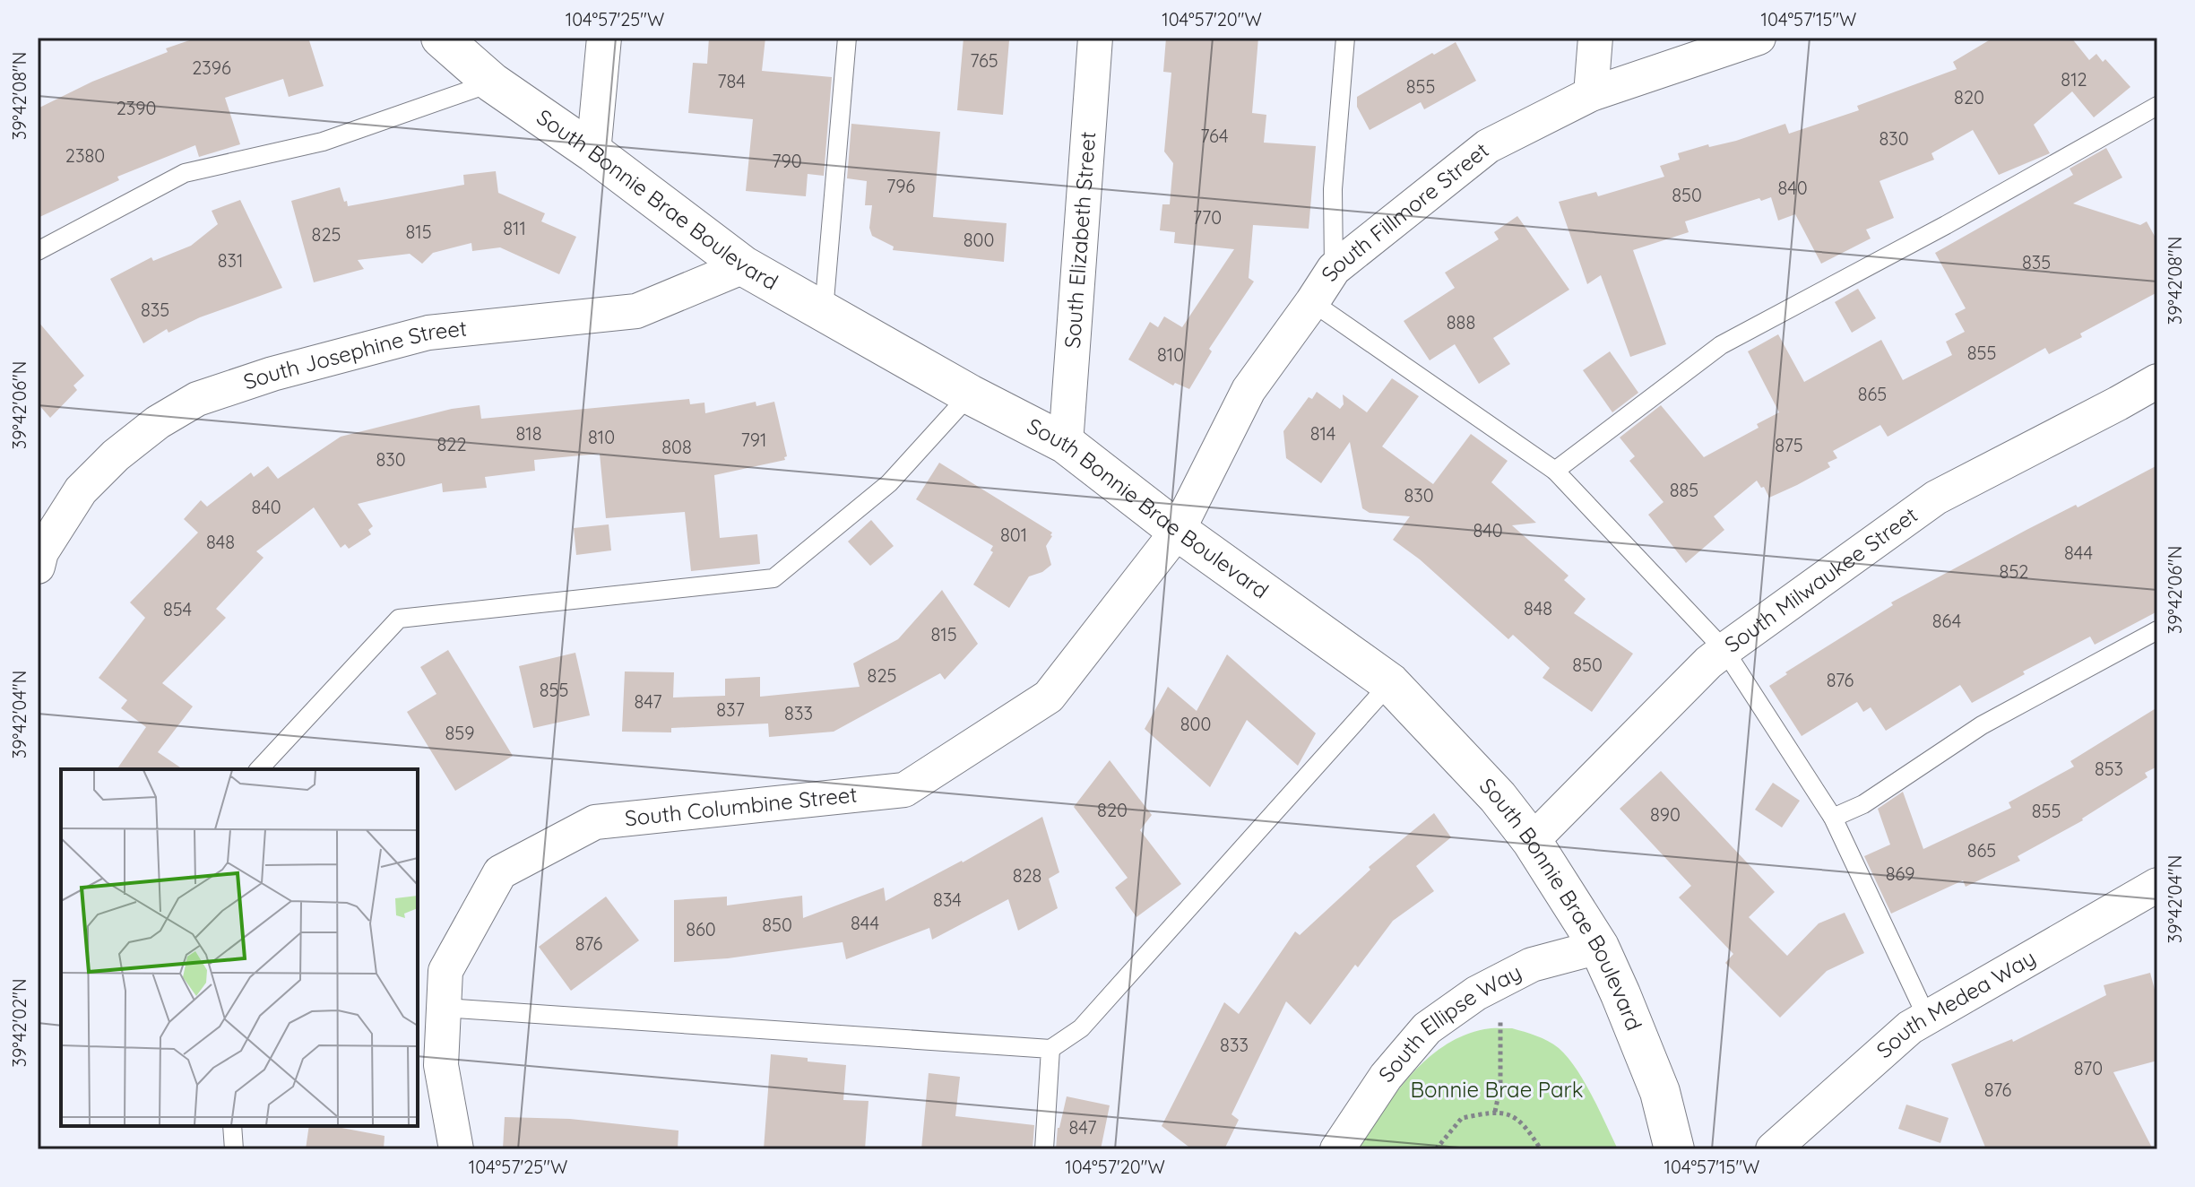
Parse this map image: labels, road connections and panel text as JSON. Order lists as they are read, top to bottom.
{
  "streets": {
    "street": [
      "South Bonnie Brae Boulevard",
      "South Fillmore Street",
      "South Elizabeth Street",
      "South Josephine Street",
      "South Milwaukee Street",
      "South Columbine Street",
      "South Medea Way",
      "South Ellipse Way"
    ]
  },
  "crossings": [
    ["South Bonnie Brae Boulevard", "South Fillmore Street"],
    ["South Bonnie Brae Boulevard", "South Elizabeth Street"],
    ["South Bonnie Brae Boulevard", "South Josephine Street"],
    ["South Bonnie Brae Boulevard", "South Milwaukee Street"],
    ["South Bonnie Brae Boulevard", "South Columbine Street"],
    ["South Bonnie Brae Boulevard", "South Ellipse Way"],
    ["South Fillmore Street", "South Columbine Street"]
  ],
  "parks": ["Bonnie Brae Park"],
  "house_numbers": [
    "765",
    "2396",
    "812",
    "784",
    "855",
    "820",
    "2390",
    "764",
    "830",
    "2380",
    "790",
    "796",
    "840",
    "850",
    "770",
    "811",
    "815",
    "825",
    "800",
    "831",
    "835",
    "835",
    "888",
    "855",
    "810",
    "865",
    "818",
    "814",
    "810",
    "791",
    "822",
    "875",
    "808",
    "830",
    "885",
    "830",
    "840",
    "840",
    "801",
    "848",
    "844",
    "852",
    "848",
    "854",
    "864",
    "815",
    "850",
    "825",
    "876",
    "855",
    "847",
    "837",
    "833",
    "800",
    "859",
    "853",
    "820",
    "855",
    "890",
    "865",
    "869",
    "828",
    "834",
    "844",
    "850",
    "860",
    "876",
    "833",
    "870",
    "876",
    "847"
  ],
  "coordinates": [
    "104°57'25\"W",
    "104°57'20\"W",
    "104°57'15\"W",
    "39°42'08\"N",
    "39°42'06\"N",
    "39°42'04\"N",
    "39°42'02\"N"
  ]
}
